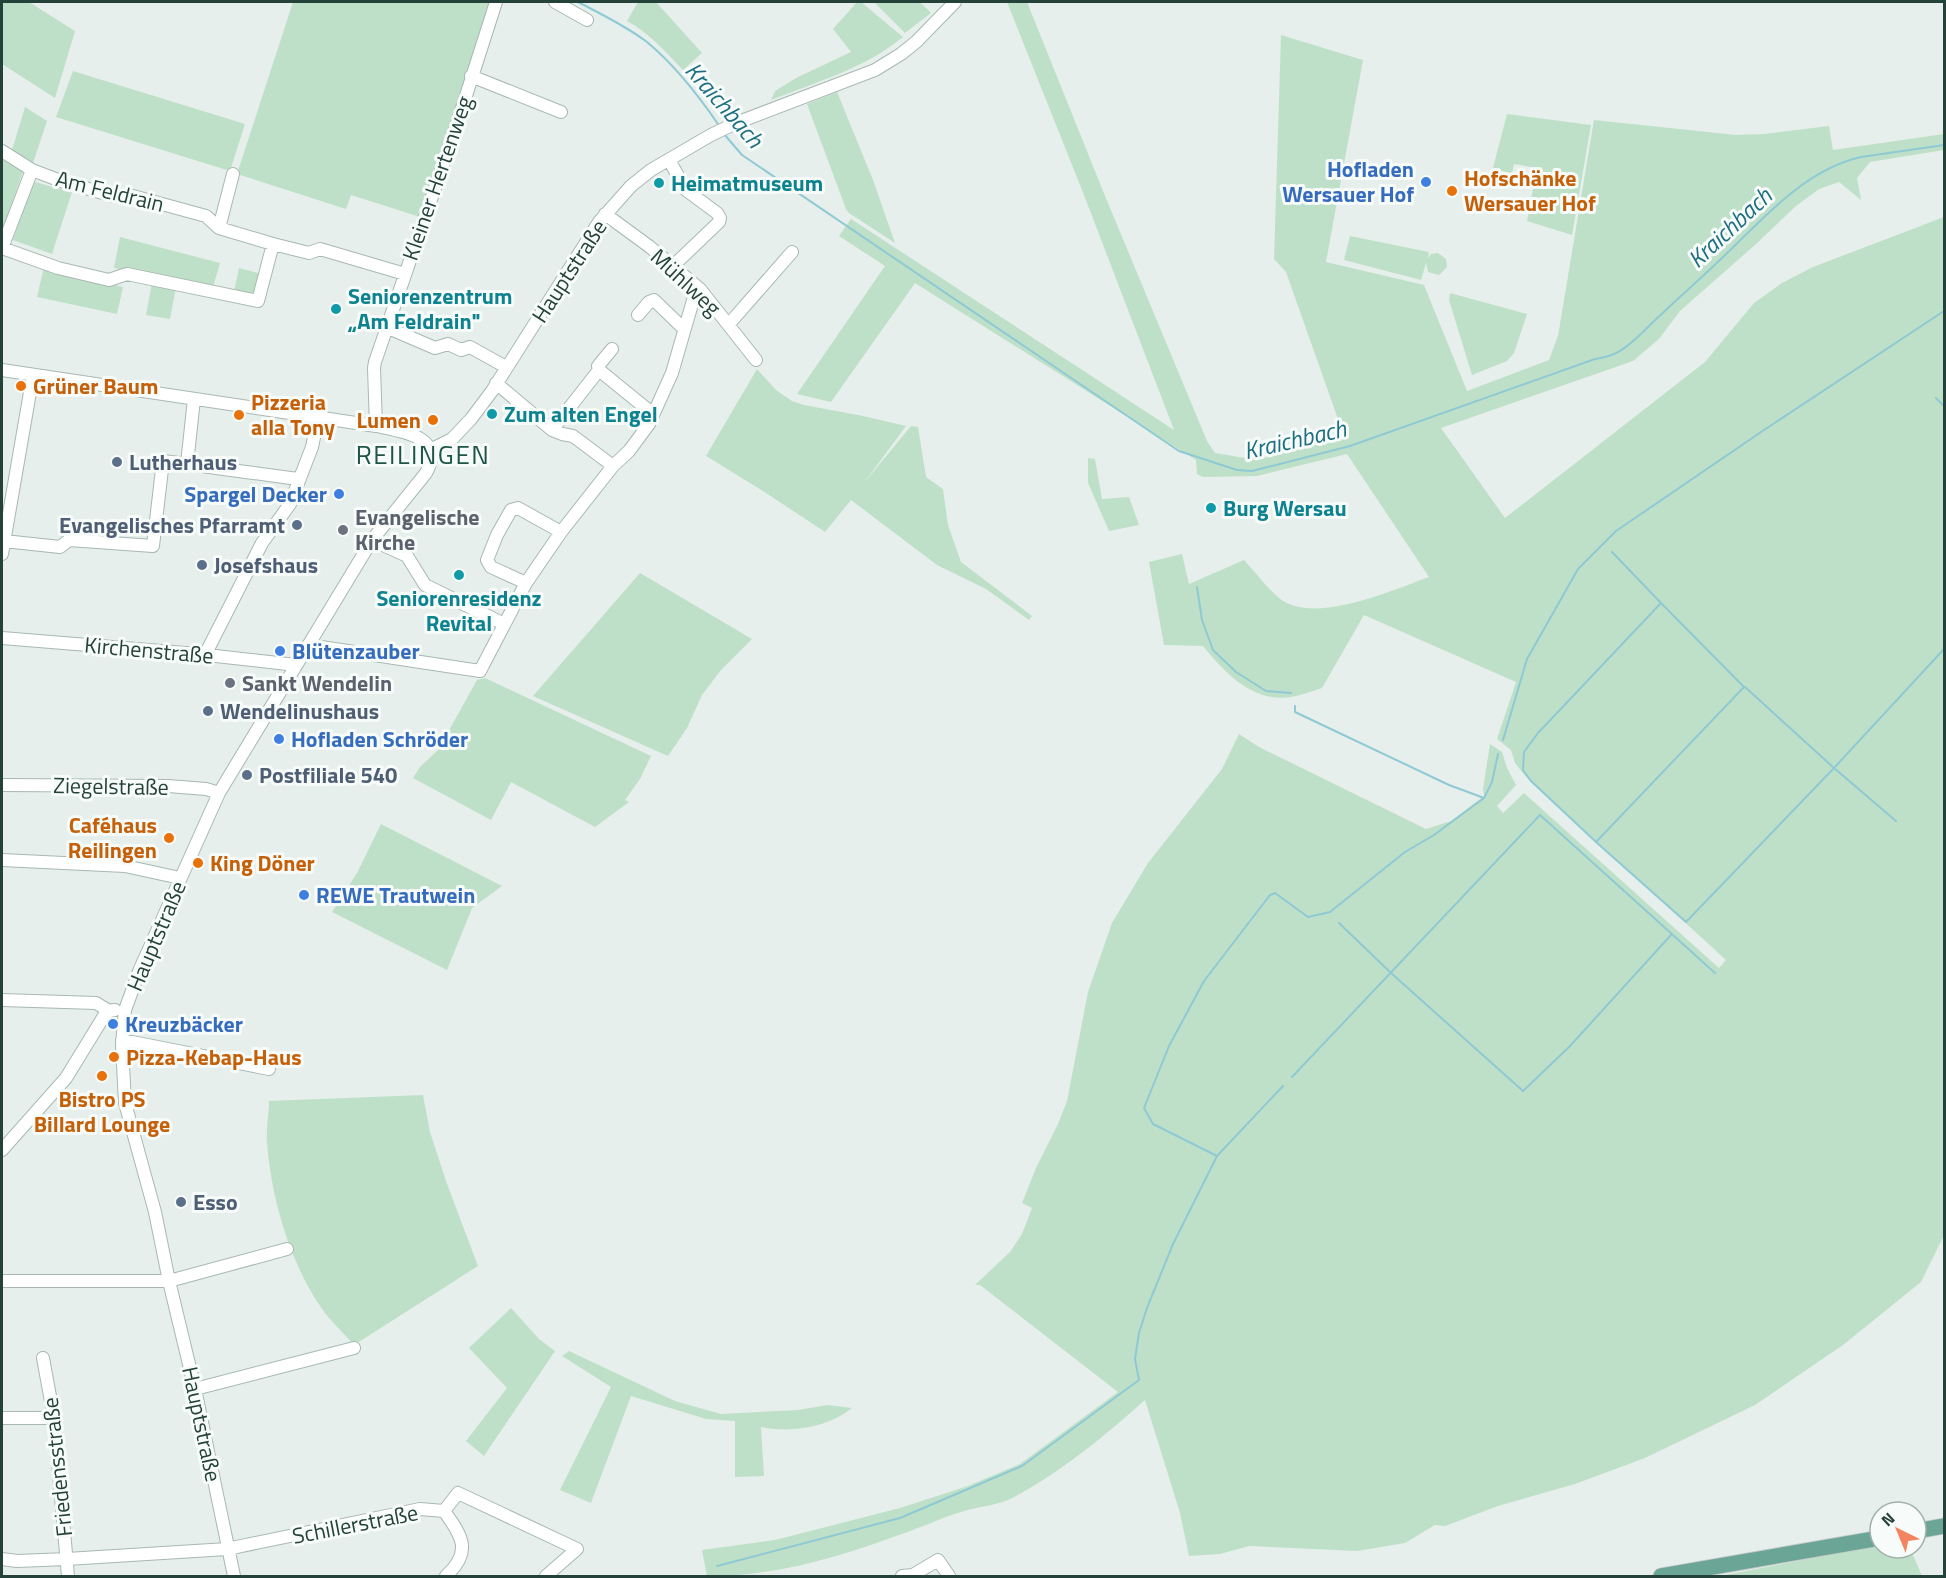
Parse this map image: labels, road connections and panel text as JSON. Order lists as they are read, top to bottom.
{
  "streets": {
    "street": [
      "Kleiner Hertenweg",
      "Am Feldrain",
      "Hauptstraße",
      "Mühlweg",
      "Kirchenstraße",
      "Ziegelstraße",
      "Friedensstraße",
      "Schillerstraße"
    ]
  },
  "crossings": [
    ["Kleiner Hertenweg", "Am Feldrain"],
    ["Hauptstraße", "Mühlweg"],
    ["Hauptstraße", "Kirchenstraße"],
    ["Hauptstraße", "Ziegelstraße"],
    ["Hauptstraße", "Schillerstraße"],
    ["Friedensstraße", "Schillerstraße"]
  ],
  "districts": ["REILINGEN"],
  "water": ["Kraichbach"],
  "places": [
    "Hofladen Wersauer Hof",
    "Heimatmuseum",
    "Hofschänke Wersauer Hof",
    "Seniorenzentrum „Am Feldrain\"",
    "Grüner Baum",
    "Zum alten Engel",
    "Pizzeria alla Tony",
    "Lumen",
    "Lutherhaus",
    "Spargel Decker",
    "Burg Wersau",
    "Evangelisches Pfarramt",
    "Evangelische Kirche",
    "Josefshaus",
    "Seniorenresidenz Revital",
    "Blütenzauber",
    "Sankt Wendelin",
    "Wendelinushaus",
    "Hofladen Schröder",
    "Postfiliale 540",
    "Caféhaus Reilingen",
    "King Döner",
    "REWE Trautwein",
    "Kreuzbäcker",
    "Pizza-Kebap-Haus",
    "Bistro PS Billard Lounge",
    "Esso"
  ],
  "north": "top left"
}
